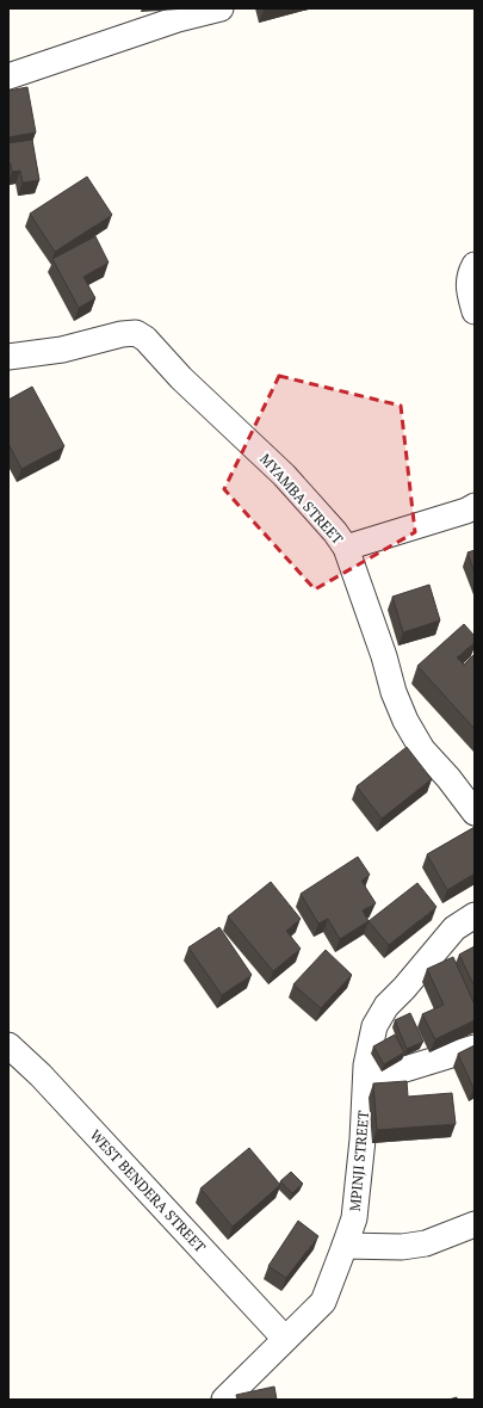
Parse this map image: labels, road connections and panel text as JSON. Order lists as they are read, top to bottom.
{
  "streets": {
    "street": ["MYAMBA STREET", "MPINJI STREET", "WEST BENDERA STREET"]
  },
  "crossings": [
    ["MPINJI STREET", "WEST BENDERA STREET"]
  ]
}
